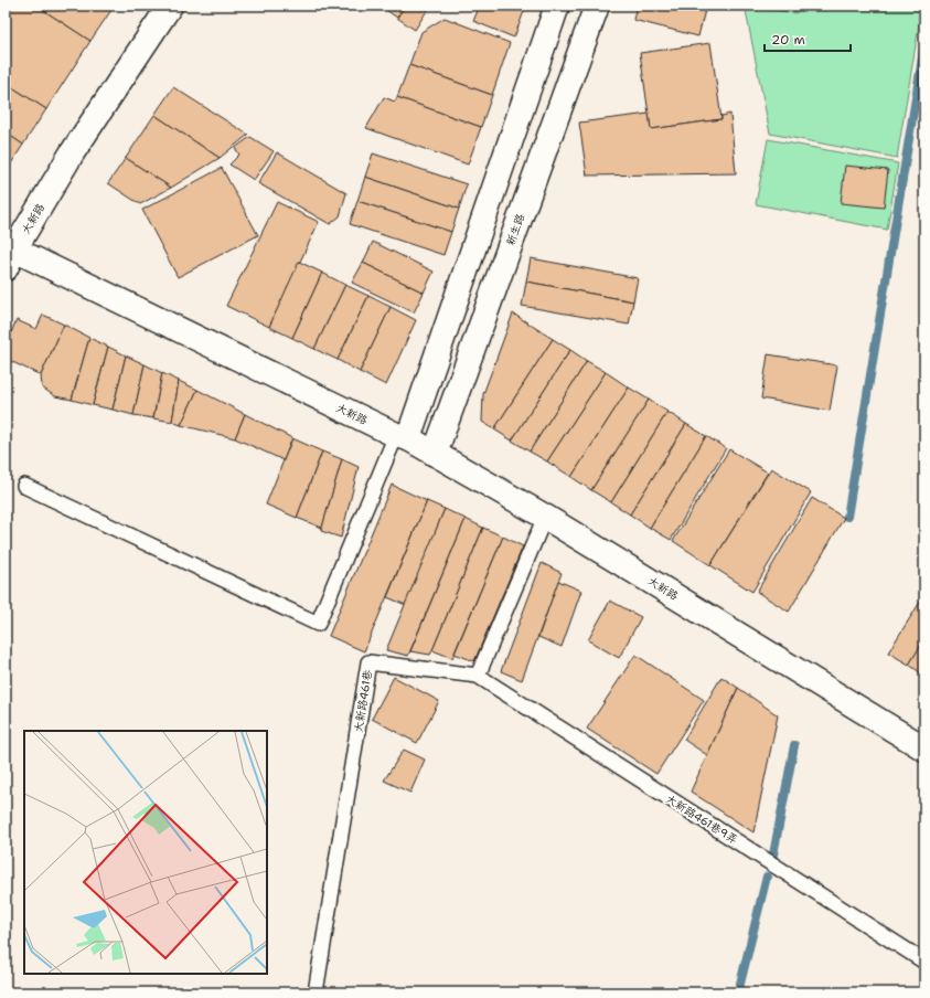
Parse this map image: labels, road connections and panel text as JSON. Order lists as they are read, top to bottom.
{
  "streets": {
    "main road": ["大新路", "新生路"],
    "lane": ["大新路461巷", "大新路461巷9弄"]
  },
  "crossings": [
    ["大新路", "新生路"],
    ["大新路461巷", "大新路461巷9弄"]
  ],
  "scale_bar": "20 m"
}
